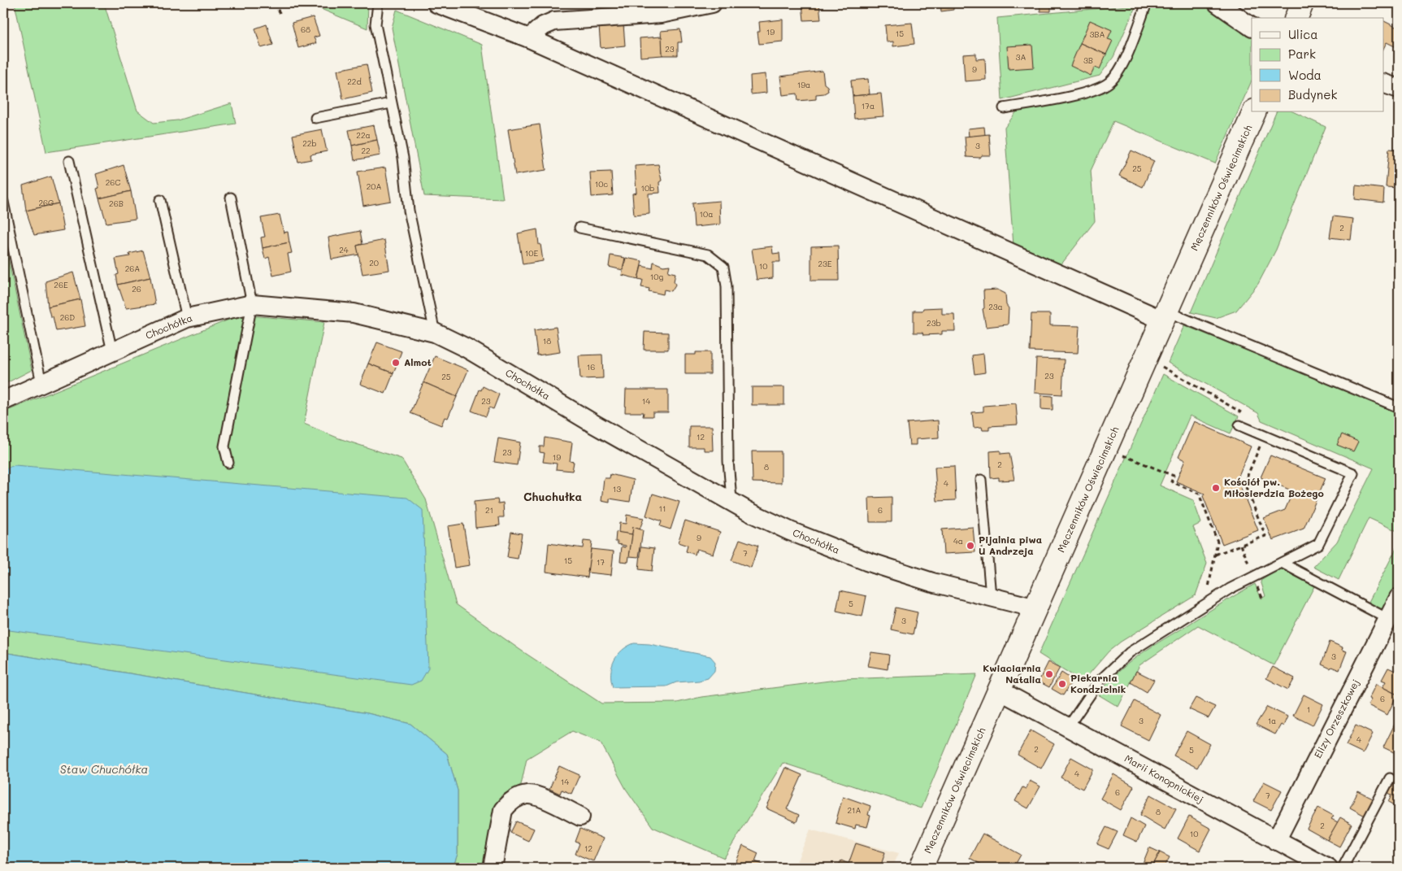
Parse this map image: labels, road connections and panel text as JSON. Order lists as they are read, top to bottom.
{
  "streets": {
    "main road": ["Męczenników Oświęcimskich"],
    "street": ["Chochółka", "Elizy Orzeszkowej", "Marii Konopnickiej"]
  },
  "crossings": [
    ["Męczenników Oświęcimskich", "Chochółka"],
    ["Męczenników Oświęcimskich", "Marii Konopnickiej"],
    ["Elizy Orzeszkowej", "Marii Konopnickiej"]
  ],
  "districts": ["Chuchułka"],
  "water": ["Staw Chuchółka"],
  "places": [
    "Almot",
    "Kościół pw. Miłosierdzia Bożego",
    "Pijalnia piwa U Andrzeja",
    "Kwiaciarnia Natalia",
    "Piekarnia Kondzielnik"
  ],
  "house_numbers": [
    "68",
    "19",
    "15",
    "3BA",
    "23",
    "3A",
    "3B",
    "9",
    "22d",
    "19a",
    "17a",
    "22a",
    "22b",
    "3",
    "22",
    "25",
    "26C",
    "10c",
    "20A",
    "10b",
    "26G",
    "26B",
    "10a",
    "2",
    "24",
    "10E",
    "20",
    "23E",
    "10",
    "26A",
    "10g",
    "26E",
    "26",
    "23a",
    "26D",
    "23b",
    "18",
    "16",
    "23",
    "25",
    "23",
    "14",
    "12",
    "23",
    "19",
    "2",
    "8",
    "4",
    "13",
    "11",
    "21",
    "6",
    "9",
    "4a",
    "7",
    "15",
    "17",
    "5",
    "3",
    "3",
    "6",
    "1",
    "3",
    "1a",
    "4",
    "2",
    "5",
    "4",
    "14",
    "6",
    "7",
    "21A",
    "8",
    "2",
    "10",
    "12"
  ],
  "legend": [
    "Ulica",
    "Park",
    "Woda",
    "Budynek"
  ]
}
